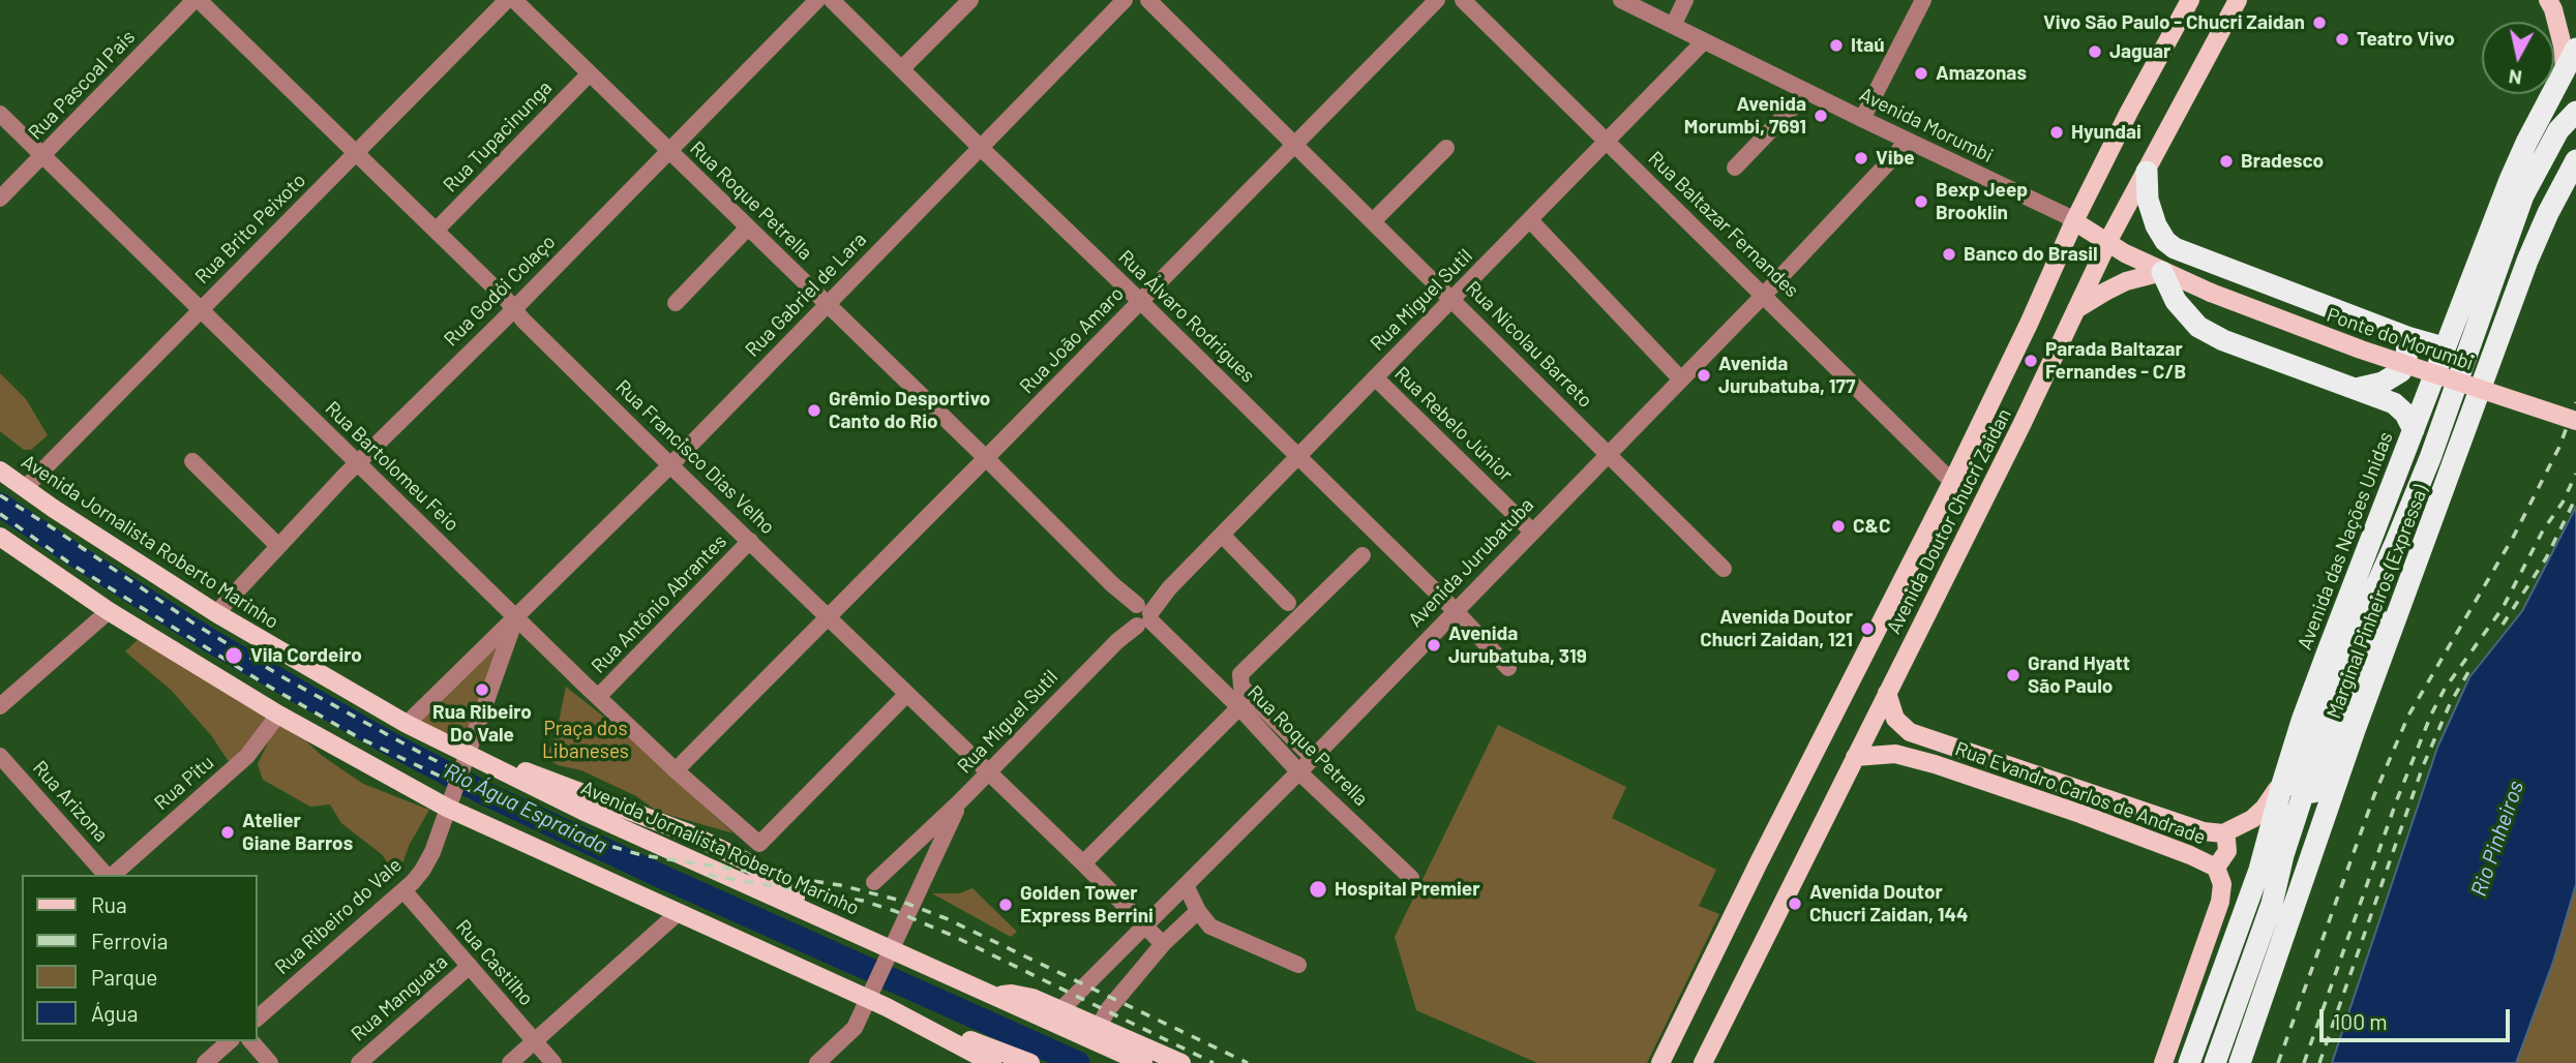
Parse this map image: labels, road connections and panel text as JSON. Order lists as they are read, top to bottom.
{
  "streets": {
    "highway": ["Avenida das Nações Unidas", "Marginal Pinheiros (Expressa)"],
    "main road": [
      "Avenida Morumbi",
      "Ponte do Morumbi",
      "Avenida Doutor Chucri Zaidan",
      "Avenida Jornalista Roberto Marinho",
      "Rua Evandro Carlos de Andrade"
    ],
    "street": [
      "Rua Pascoal Pais",
      "Rua Tupacinunga",
      "Rua Roque Petrella",
      "Rua Baltazar Fernandes",
      "Rua Brito Peixoto",
      "Rua Godói Colaço",
      "Rua Gabriel de Lara",
      "Rua Miguel Sutil",
      "Rua Álvaro Rodrigues",
      "Rua João Amaro",
      "Rua Nicolau Barreto",
      "Rua Rebelo Júnior",
      "Rua Francisco Dias Velho",
      "Rua Bartolomeu Feio",
      "Avenida Jurubatuba",
      "Rua Antônio Abrantes",
      "Rua Pitu",
      "Rua Arizona",
      "Rua Ribeiro do Vale",
      "Rua Castilho",
      "Rua Manguata"
    ]
  },
  "crossings": [
    ["Rua Pascoal Pais", "Rua Francisco Dias Velho"],
    ["Rua Pascoal Pais", "Rua Bartolomeu Feio"],
    ["Avenida Morumbi", "Rua Miguel Sutil"],
    ["Avenida Morumbi", "Ponte do Morumbi"],
    ["Avenida Morumbi", "Avenida Doutor Chucri Zaidan"],
    ["Avenida Morumbi", "Avenida Jurubatuba"],
    ["Rua Tupacinunga", "Rua Roque Petrella"],
    ["Rua Tupacinunga", "Rua Francisco Dias Velho"],
    ["Rua Roque Petrella", "Rua Godói Colaço"],
    ["Rua Roque Petrella", "Rua Gabriel de Lara"],
    ["Rua Roque Petrella", "Rua Miguel Sutil"],
    ["Rua Roque Petrella", "Rua João Amaro"],
    ["Rua Roque Petrella", "Avenida Jurubatuba"],
    ["Rua Baltazar Fernandes", "Rua Miguel Sutil"],
    ["Rua Baltazar Fernandes", "Avenida Doutor Chucri Zaidan"],
    ["Rua Baltazar Fernandes", "Avenida Jurubatuba"],
    ["Rua Brito Peixoto", "Rua Francisco Dias Velho"],
    ["Rua Brito Peixoto", "Rua Bartolomeu Feio"],
    ["Rua Brito Peixoto", "Avenida Jornalista Roberto Marinho"],
    ["Rua Godói Colaço", "Rua Francisco Dias Velho"],
    ["Rua Godói Colaço", "Rua Bartolomeu Feio"],
    ["Rua Godói Colaço", "Avenida Jornalista Roberto Marinho"],
    ["Rua Gabriel de Lara", "Rua Álvaro Rodrigues"],
    ["Rua Gabriel de Lara", "Rua Francisco Dias Velho"],
    ["Rua Gabriel de Lara", "Rua Bartolomeu Feio"],
    ["Rua Gabriel de Lara", "Avenida Jornalista Roberto Marinho"],
    ["Rua Gabriel de Lara", "Rua Ribeiro do Vale"],
    ["Rua Miguel Sutil", "Rua Álvaro Rodrigues"],
    ["Rua Miguel Sutil", "Rua Nicolau Barreto"],
    ["Rua Miguel Sutil", "Rua Rebelo Júnior"],
    ["Rua Miguel Sutil", "Rua Francisco Dias Velho"],
    ["Rua Miguel Sutil", "Avenida Jornalista Roberto Marinho"],
    ["Rua Álvaro Rodrigues", "Rua João Amaro"],
    ["Rua Álvaro Rodrigues", "Avenida Jurubatuba"],
    ["Rua João Amaro", "Rua Nicolau Barreto"],
    ["Rua João Amaro", "Rua Francisco Dias Velho"],
    ["Rua João Amaro", "Rua Bartolomeu Feio"],
    ["Rua Nicolau Barreto", "Avenida Jurubatuba"],
    ["Rua Rebelo Júnior", "Avenida Jurubatuba"],
    ["Rua Francisco Dias Velho", "Rua Bartolomeu Feio"],
    ["Rua Francisco Dias Velho", "Avenida Jurubatuba"],
    ["Rua Francisco Dias Velho", "Rua Antônio Abrantes"],
    ["Rua Bartolomeu Feio", "Rua Antônio Abrantes"],
    ["Avenida Doutor Chucri Zaidan", "Rua Evandro Carlos de Andrade"],
    ["Avenida das Nações Unidas", "Rua Evandro Carlos de Andrade"],
    ["Avenida Jornalista Roberto Marinho", "Avenida Jurubatuba"],
    ["Avenida Jornalista Roberto Marinho", "Rua Ribeiro do Vale"],
    ["Rua Ribeiro do Vale", "Rua Castilho"],
    ["Rua Castilho", "Rua Manguata"]
  ],
  "water": ["Rio Água Espraiada", "Rio Pinheiros"],
  "parks": ["Praça dos Libaneses"],
  "places": [
    "Vivo São Paulo - Chucri Zaidan",
    "Teatro Vivo",
    "Itaú",
    "Jaguar",
    "Amazonas",
    "Avenida Morumbi, 7691",
    "Hyundai",
    "Vibe",
    "Bradesco",
    "Bexp Jeep Brooklin",
    "Banco do Brasil",
    "Parada Baltazar Fernandes - C/B",
    "Avenida Jurubatuba, 177",
    "Grêmio Desportivo Canto do Rio",
    "C&C",
    "Avenida Doutor Chucri Zaidan, 121",
    "Avenida Jurubatuba, 319",
    "Vila Cordeiro",
    "Grand Hyatt São Paulo",
    "Rua Ribeiro Do Vale",
    "Atelier Giane Barros",
    "Hospital Premier",
    "Avenida Doutor Chucri Zaidan, 144",
    "Golden Tower Express Berrini"
  ],
  "legend": [
    "Rua",
    "Ferrovia",
    "Parque",
    "Água"
  ],
  "scale_bar": "100 m",
  "north": "bottom"
}
